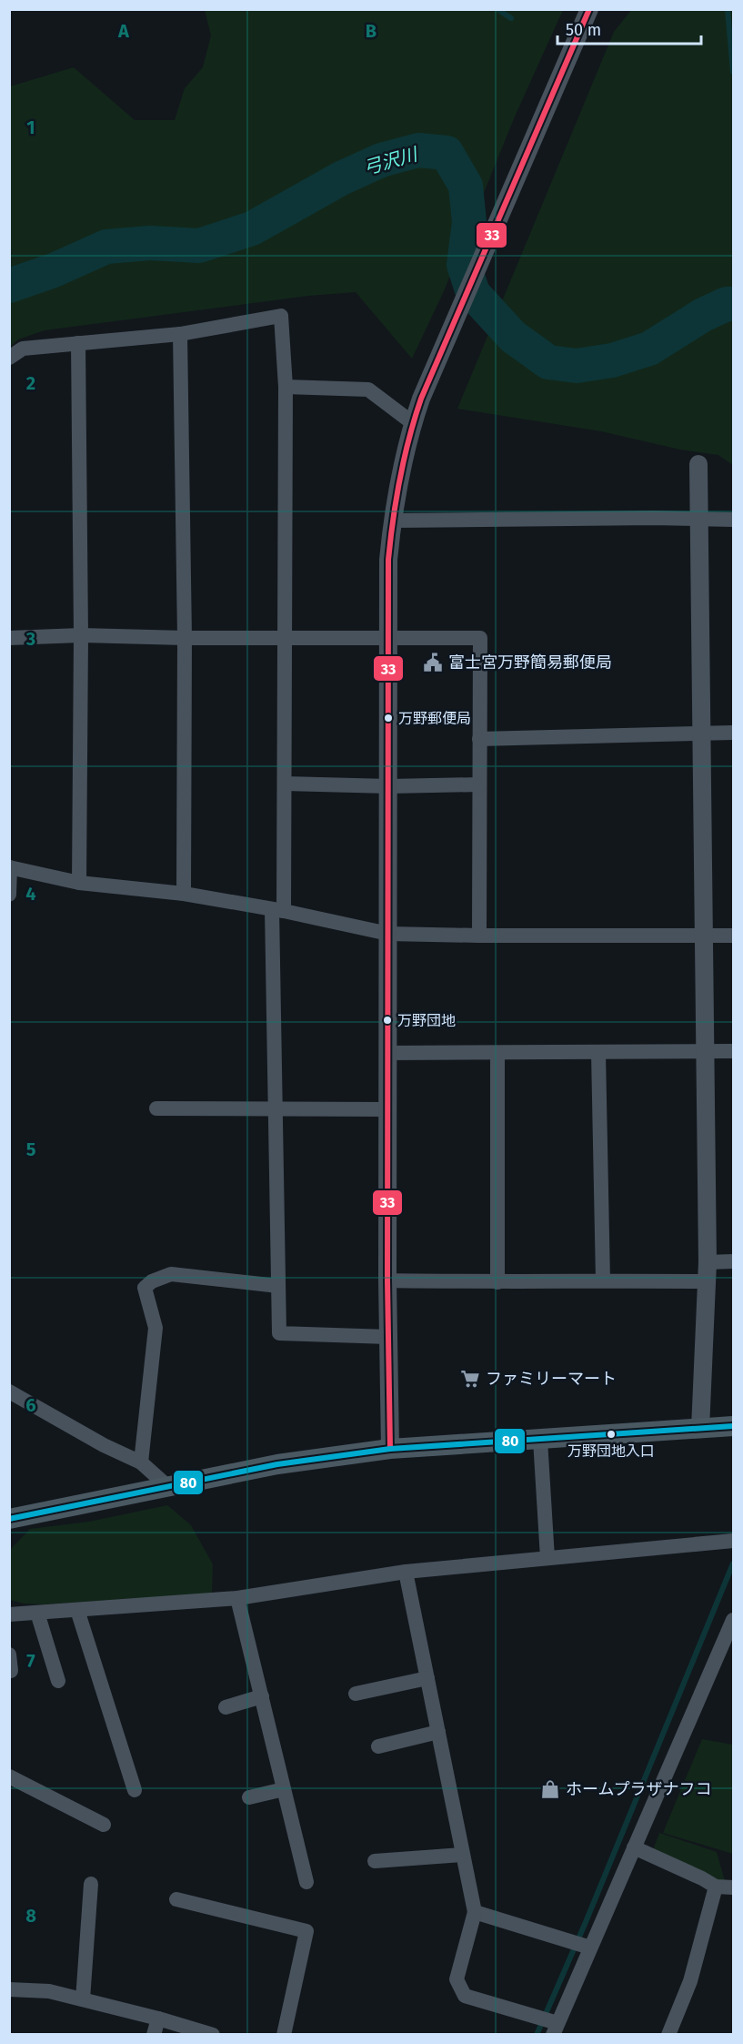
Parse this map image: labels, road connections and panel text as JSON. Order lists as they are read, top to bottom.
{
  "water": ["弓沢川"],
  "places": {
    "public building": ["富士宮万野簡易郵便局"],
    "other": ["万野郵便局", "万野団地", "万野団地入口"],
    "supermarket": ["ファミリーマート"],
    "shop": ["ホームプラザナフコ"]
  },
  "lines": ["transit line 33", "transit line 80"],
  "scale_bar": "50 m",
  "grid": {
    "columns": ["A", "B"],
    "rows": [
      "1",
      "2",
      "3",
      "4",
      "5",
      "6",
      "7",
      "8"
    ]
  }
}
